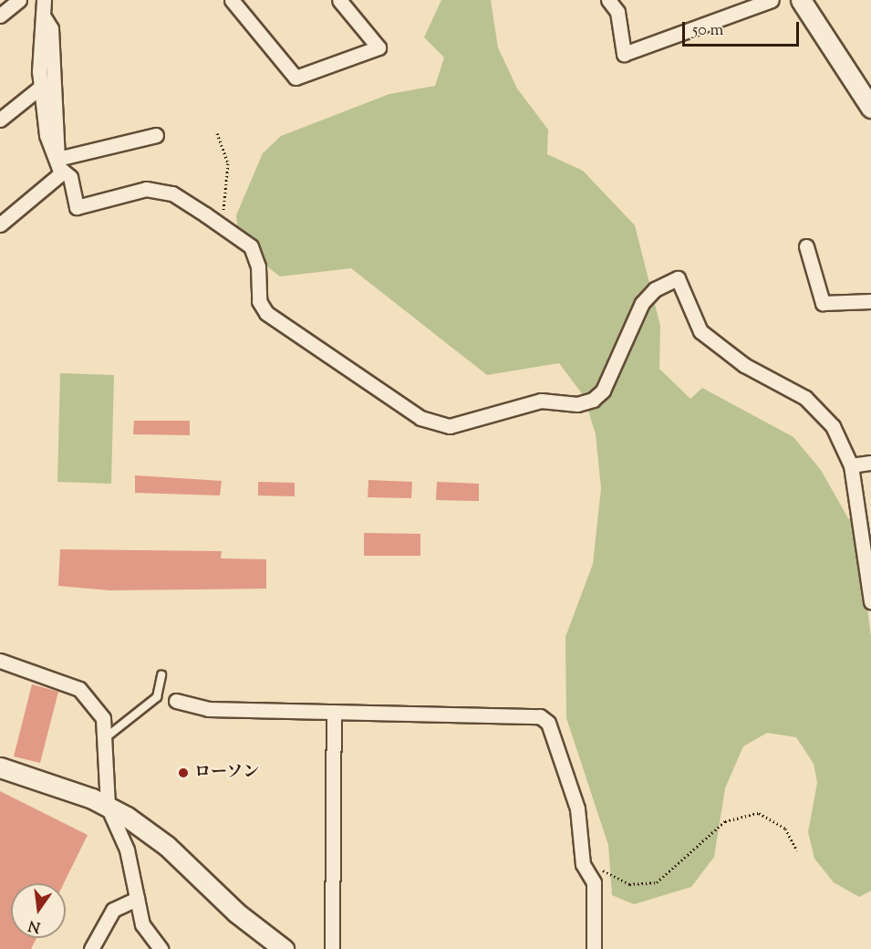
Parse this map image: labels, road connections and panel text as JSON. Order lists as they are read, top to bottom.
{
  "places": ["ローソン"],
  "scale_bar": "50 m",
  "north": "bottom"
}
